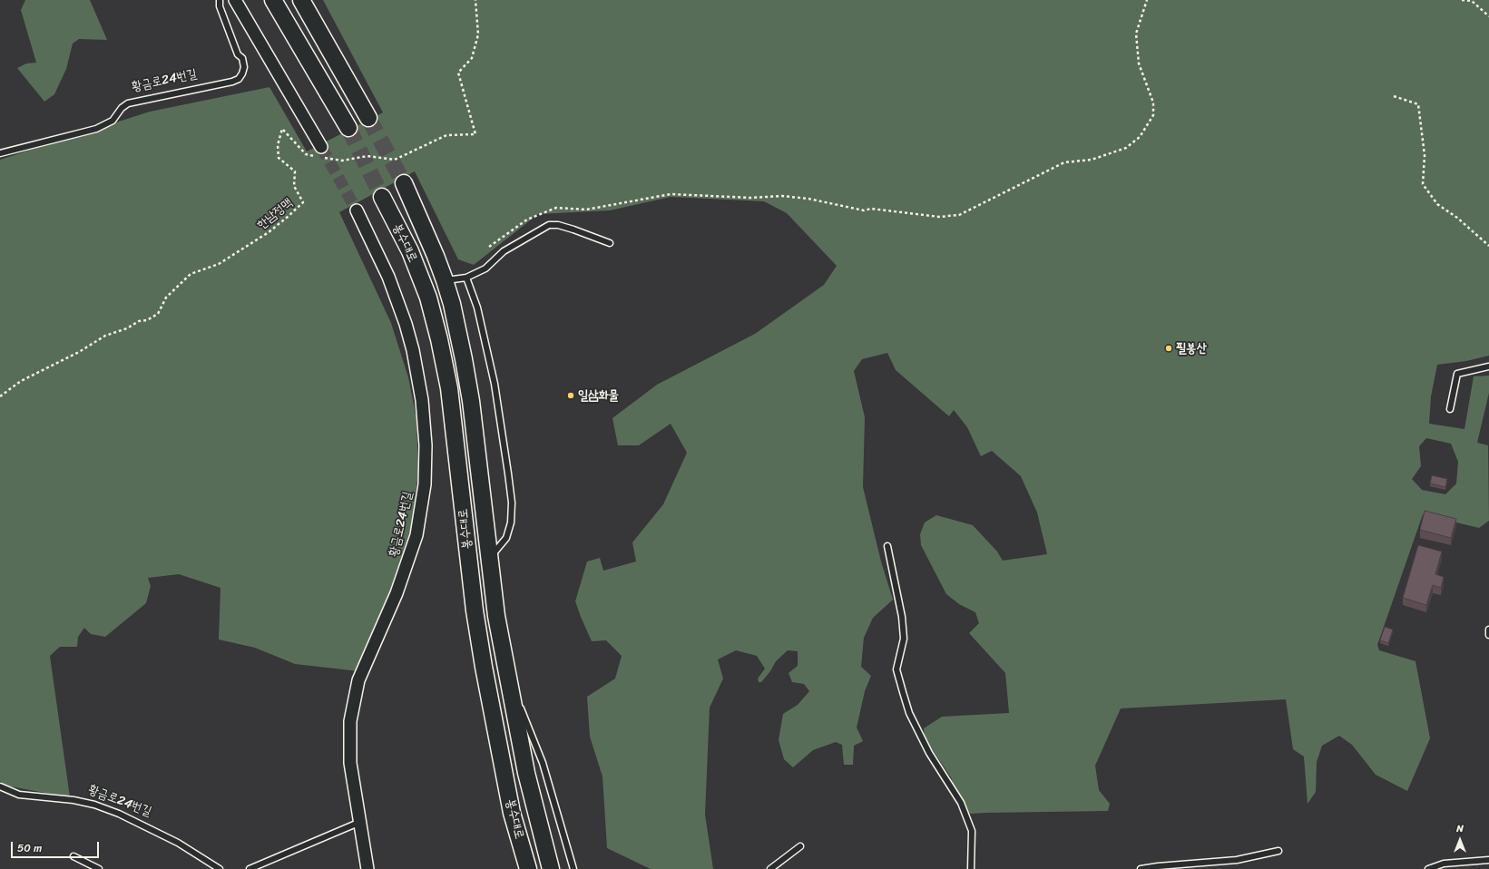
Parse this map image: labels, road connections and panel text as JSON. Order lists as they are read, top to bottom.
{
  "streets": {
    "main road": ["봉수대로"],
    "street": ["황금로24번길"],
    "path": ["한남정맥"]
  },
  "places": ["필봉산", "일삼화물"],
  "scale_bar": "50 m",
  "north": "top"
}
